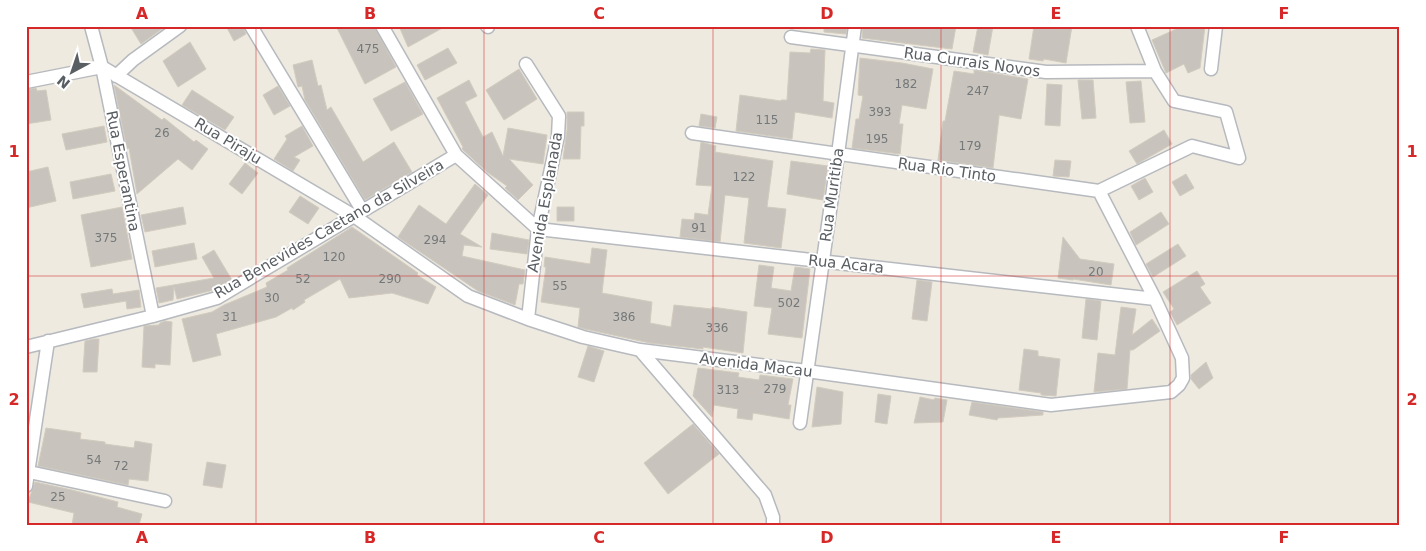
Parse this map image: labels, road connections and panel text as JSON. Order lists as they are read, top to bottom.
{
  "streets": {
    "street": [
      "Rua Currais Novos",
      "Rua Piraju",
      "Rua Rio Tinto",
      "Rua Esperantina",
      "Rua Muritiba",
      "Avenida Esplanada",
      "Rua Benevides Caetano da Silveira",
      "Rua Acara",
      "Avenida Macau"
    ]
  },
  "crossings": [
    ["Rua Currais Novos", "Rua Muritiba"],
    ["Rua Piraju", "Rua Esperantina"],
    ["Rua Piraju", "Rua Benevides Caetano da Silveira"],
    ["Rua Piraju", "Avenida Macau"],
    ["Rua Rio Tinto", "Rua Muritiba"],
    ["Rua Esperantina", "Rua Benevides Caetano da Silveira"],
    ["Rua Muritiba", "Rua Acara"],
    ["Rua Muritiba", "Avenida Macau"],
    ["Avenida Esplanada", "Rua Acara"],
    ["Avenida Esplanada", "Avenida Macau"],
    ["Rua Benevides Caetano da Silveira", "Avenida Macau"],
    ["Rua Acara", "Avenida Macau"]
  ],
  "house_numbers": [
    "475",
    "182",
    "247",
    "393",
    "115",
    "26",
    "195",
    "179",
    "122",
    "91",
    "375",
    "294",
    "120",
    "20",
    "52",
    "290",
    "55",
    "30",
    "502",
    "31",
    "386",
    "336",
    "279",
    "313",
    "54",
    "72",
    "25"
  ],
  "north": "bottom left",
  "grid": {
    "columns": [
      "A",
      "B",
      "C",
      "D",
      "E",
      "F"
    ],
    "rows": ["1", "2"]
  }
}
